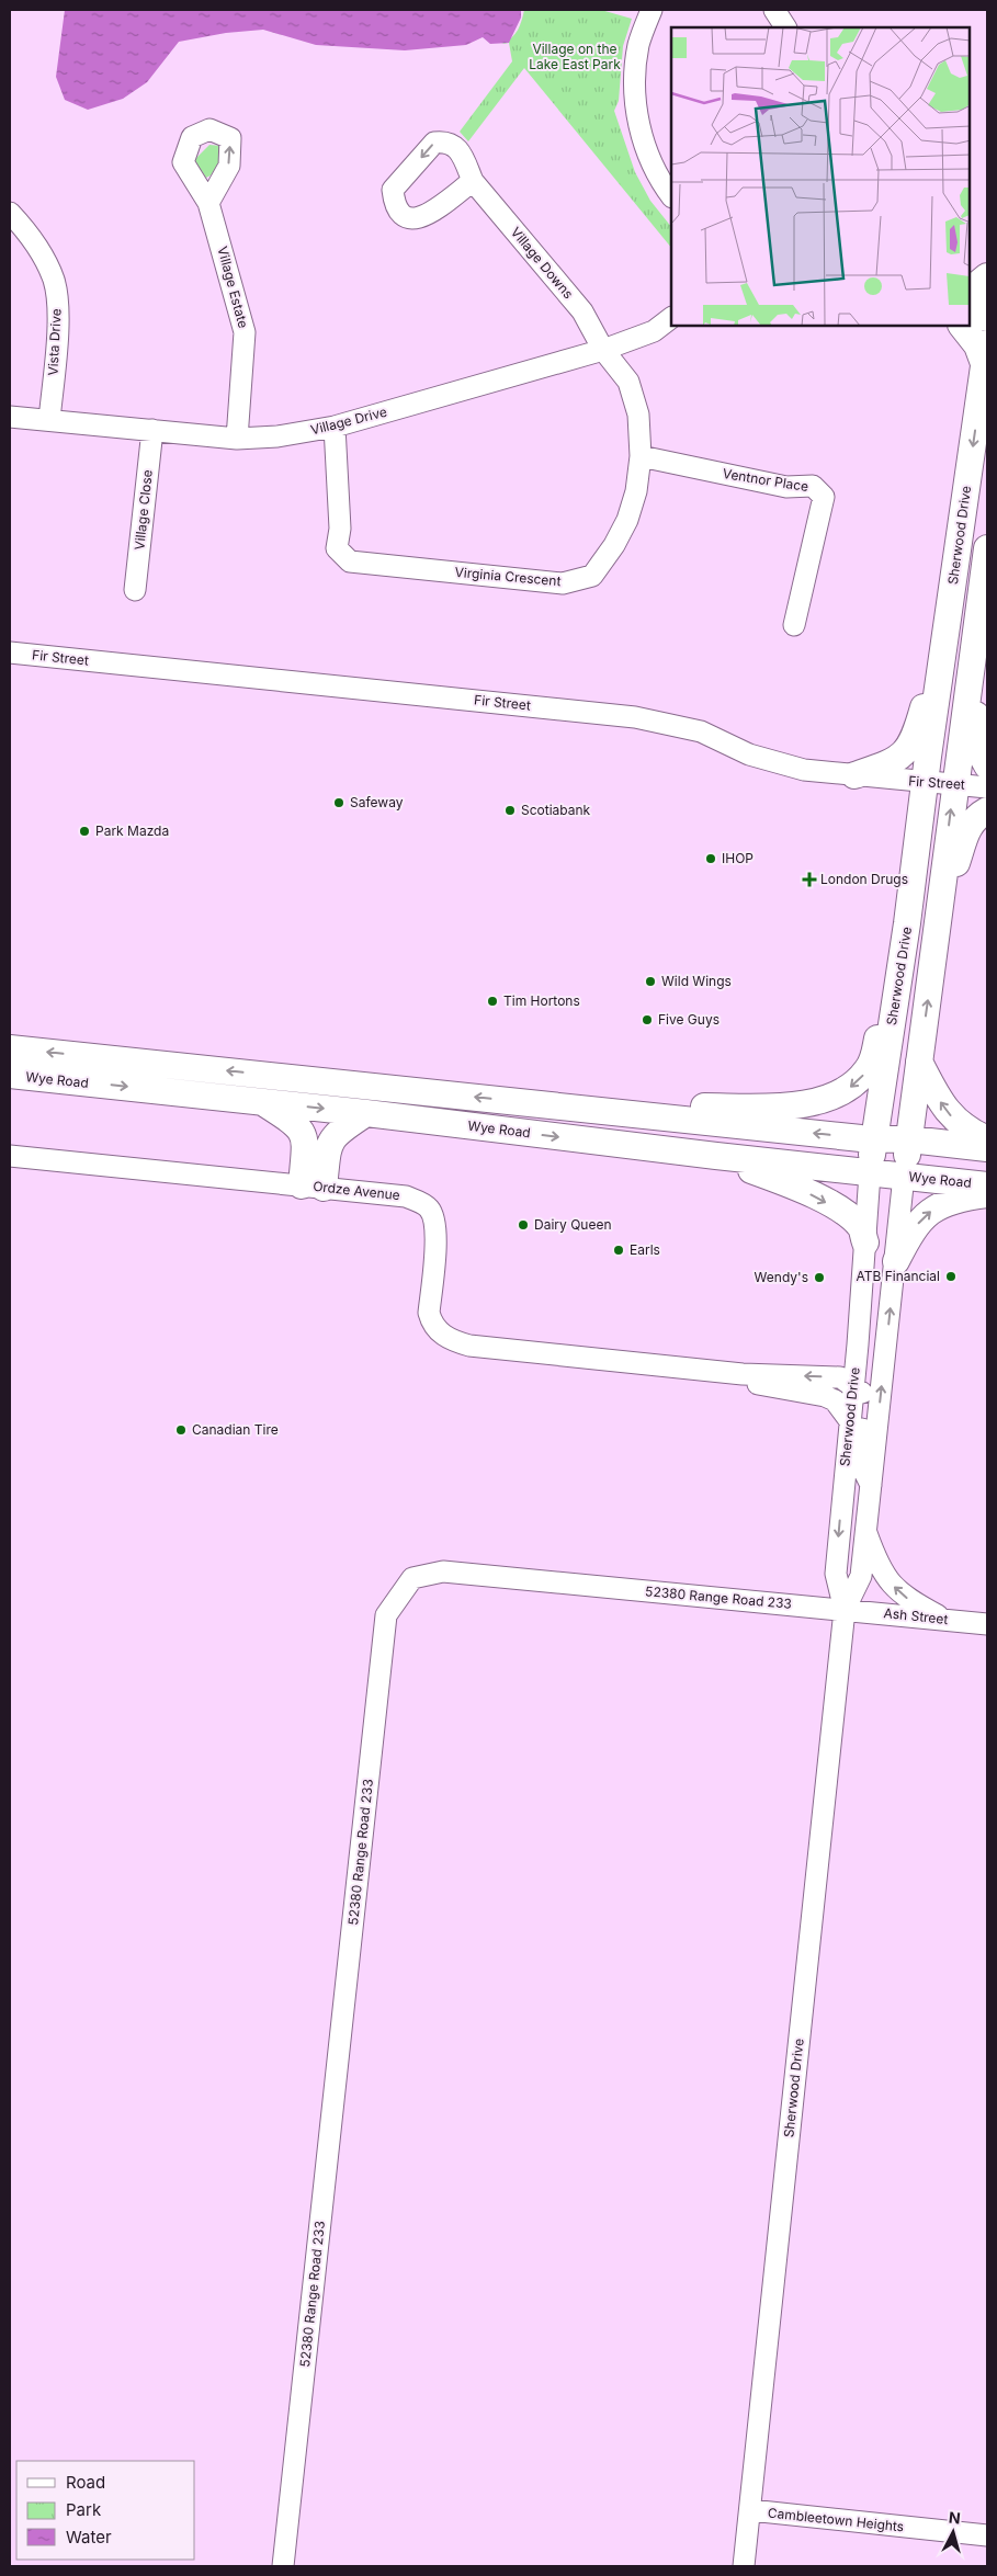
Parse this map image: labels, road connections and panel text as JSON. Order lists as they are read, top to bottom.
{
  "streets": {
    "main road": ["Sherwood Drive", "Wye Road"],
    "street": [
      "Village Downs",
      "Village Estate",
      "Vista Drive",
      "Village Drive",
      "Ventnor Place",
      "Village Close",
      "Virginia Crescent",
      "Fir Street",
      "Ordze Avenue",
      "52380 Range Road 233",
      "Ash Street",
      "Cambleetown Heights"
    ]
  },
  "crossings": [
    ["Village Downs", "Village Drive"],
    ["Village Downs", "Virginia Crescent"],
    ["Village Estate", "Village Drive"],
    ["Vista Drive", "Village Drive"],
    ["Village Drive", "Village Close"],
    ["Village Drive", "Virginia Crescent"],
    ["Ventnor Place", "Virginia Crescent"],
    ["Sherwood Drive", "Fir Street"],
    ["Sherwood Drive", "Wye Road"],
    ["Sherwood Drive", "Ordze Avenue"],
    ["Sherwood Drive", "52380 Range Road 233"],
    ["Sherwood Drive", "Ash Street"],
    ["Sherwood Drive", "Cambleetown Heights"],
    ["52380 Range Road 233", "Ash Street"]
  ],
  "parks": ["Village on the Lake East Park"],
  "places": {
    "other": [
      "Safeway",
      "Scotiabank",
      "Park Mazda",
      "IHOP",
      "Wild Wings",
      "Tim Hortons",
      "Five Guys",
      "Dairy Queen",
      "Earls",
      "ATB Financial",
      "Wendy's",
      "Canadian Tire"
    ],
    "health": ["London Drugs"]
  },
  "legend": ["Road", "Park", "Water"],
  "north": "top"
}
